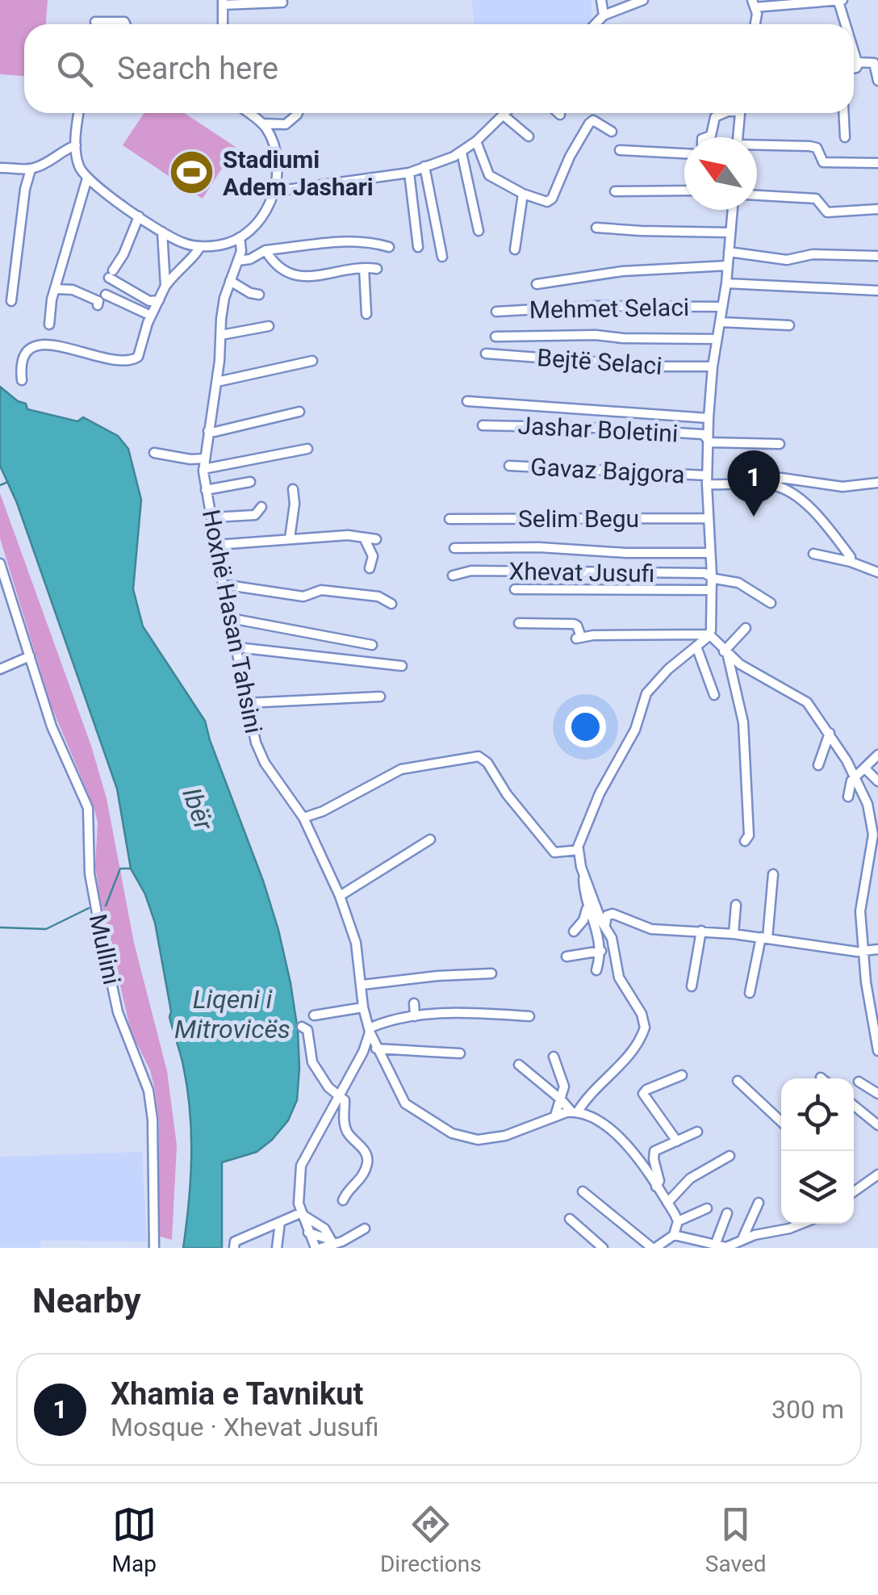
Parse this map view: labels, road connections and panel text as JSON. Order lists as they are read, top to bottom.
{
  "streets": {
    "street": [
      "Mehmet Selaci",
      "Bejtë Selaci",
      "Jashar Boletini",
      "Gavaz Bajgora",
      "Selim Begu",
      "Xhevat Jusufi",
      "Hoxhë Hasan Tahsini",
      "Mullini"
    ]
  },
  "water": ["Ibër", "Liqeni i Mitrovicës"],
  "places": {
    "sports": ["Stadiumi Adem Jashari"]
  },
  "north": "top left",
  "page": {
    "search": "Search here",
    "pins": "1",
    "heading": "Nearby",
    "list": [
      {
        "mark": "1",
        "name": "Xhamia e Tavnikut",
        "note": "Mosque · Xhevat Jusufi",
        "value": "300 m"
      }
    ],
    "nav": ["Map", "Directions", "Saved"]
  }
}
